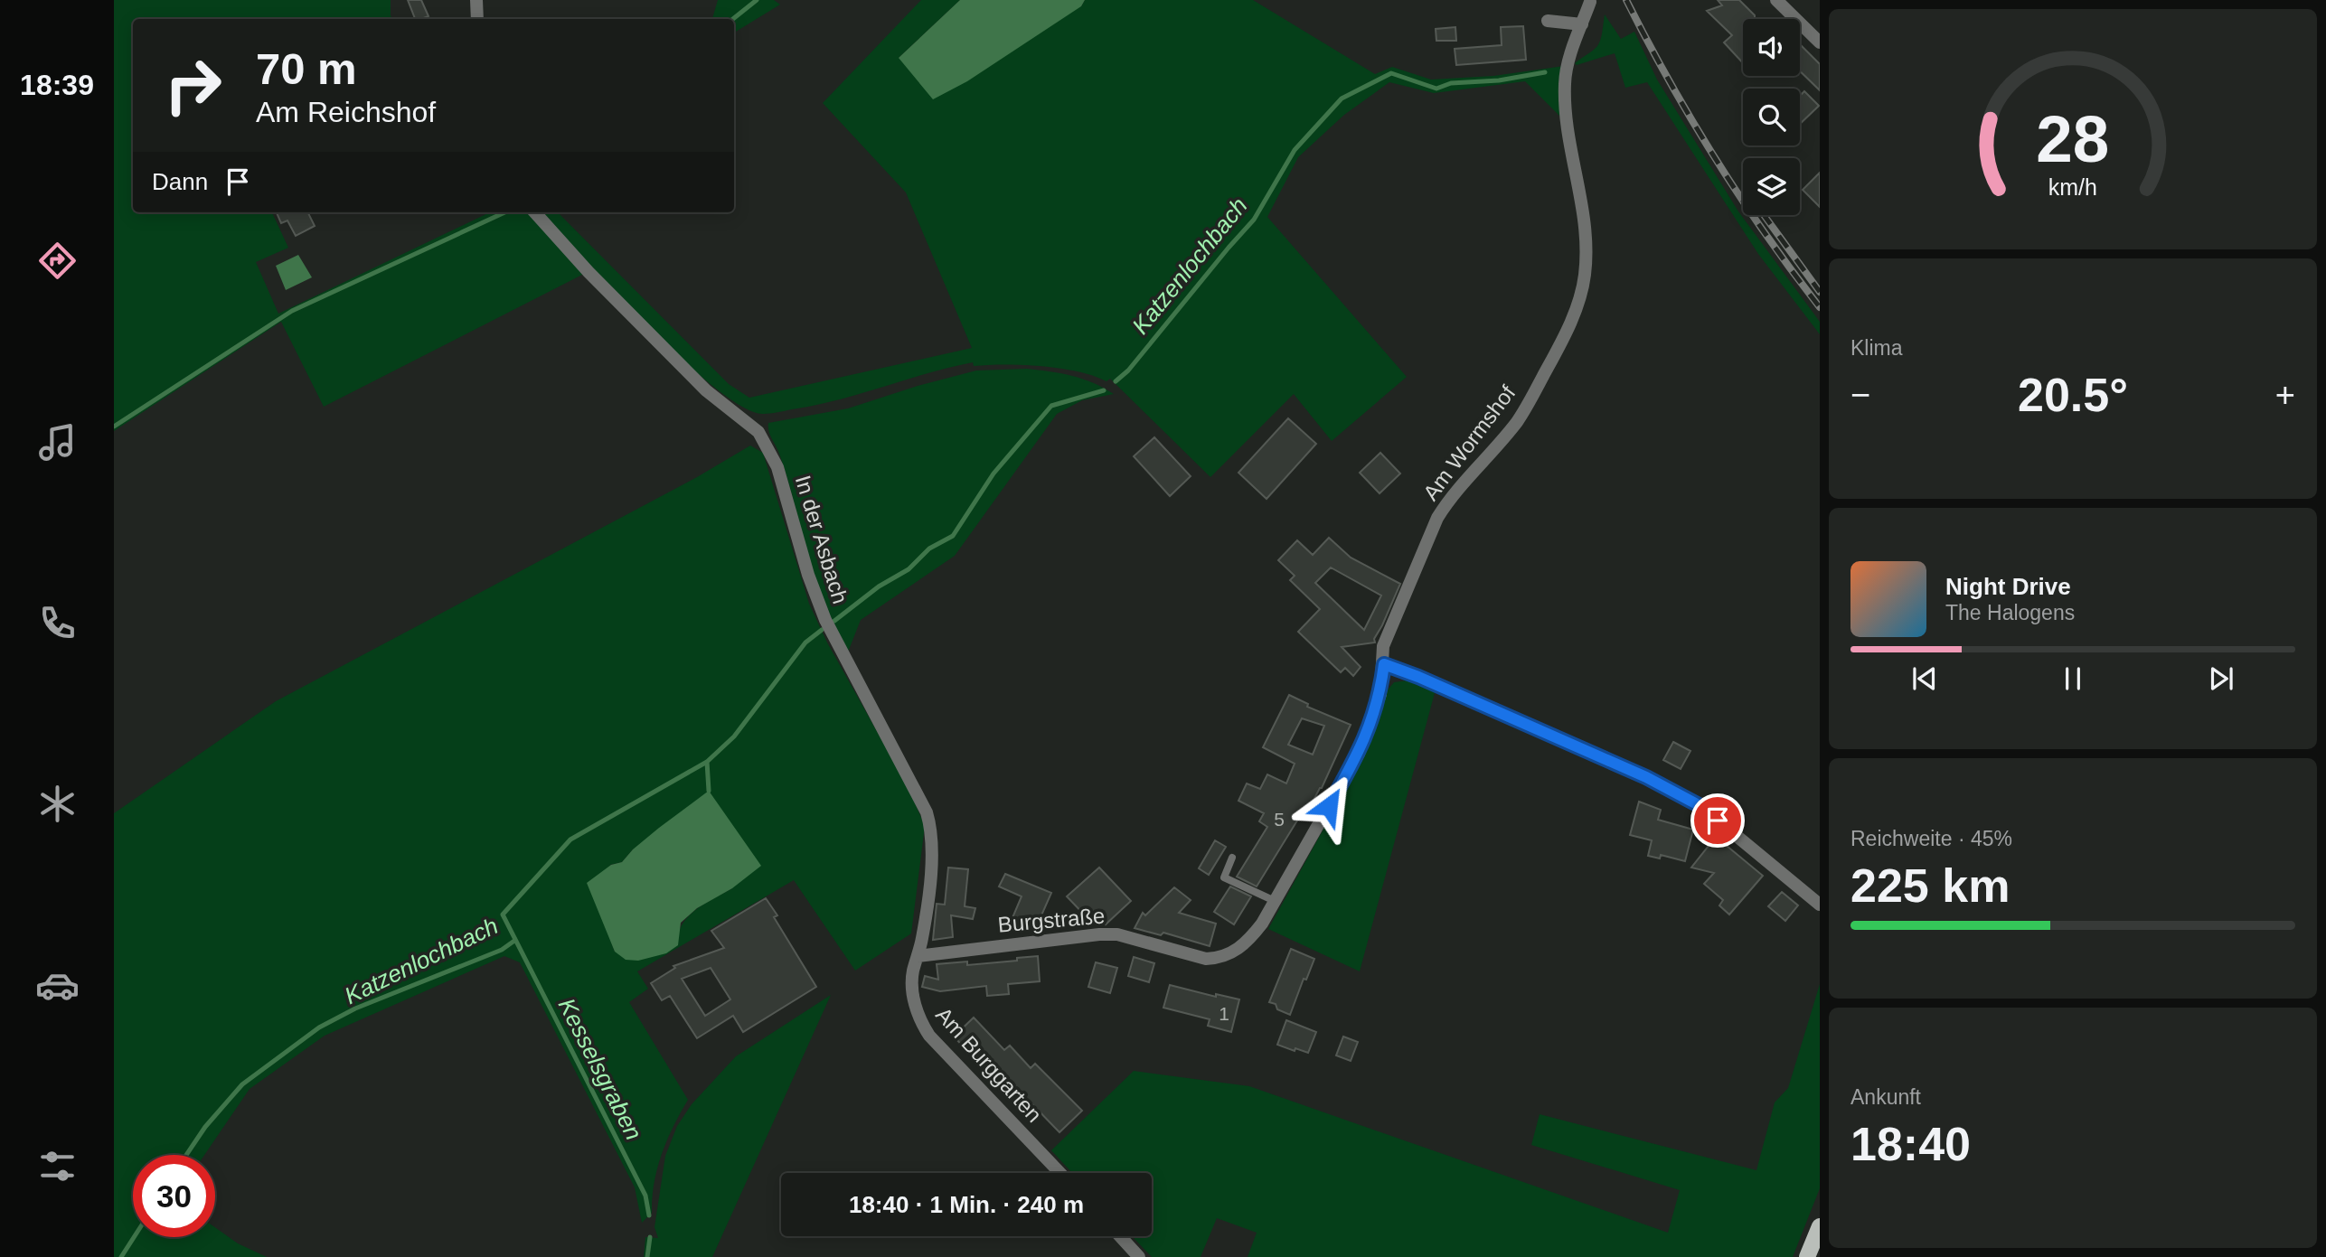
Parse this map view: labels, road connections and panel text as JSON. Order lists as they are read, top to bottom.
{
  "streets": {
    "street": [
      "Am Wormshof",
      "In der Asbach",
      "Burgstraße",
      "Am Burggarten"
    ]
  },
  "crossings": [
    ["Am Wormshof", "Burgstraße"],
    ["In der Asbach", "Burgstraße"],
    ["In der Asbach", "Am Burggarten"],
    ["Burgstraße", "Am Burggarten"]
  ],
  "water": ["Katzenlochbach", "Kesselsgraben"],
  "house_numbers": ["5", "1"],
  "page": {
    "tabs": "18:39",
    "turn": ["70 m", "Am Reichshof"],
    "then": "Dann",
    "tile": [
      "Klima",
      ["Reichweite · 45%", "225 km"],
      ["Ankunft", "18:40"]
    ],
    "heat": ["−", "20.5°", "+"],
    "song": ["Night Drive", "The Halogens"],
    "limit": "30",
    "trip": "18:40 · 1 Min. · 240 m",
    "gauge": ["28", "km/h"]
  }
}
